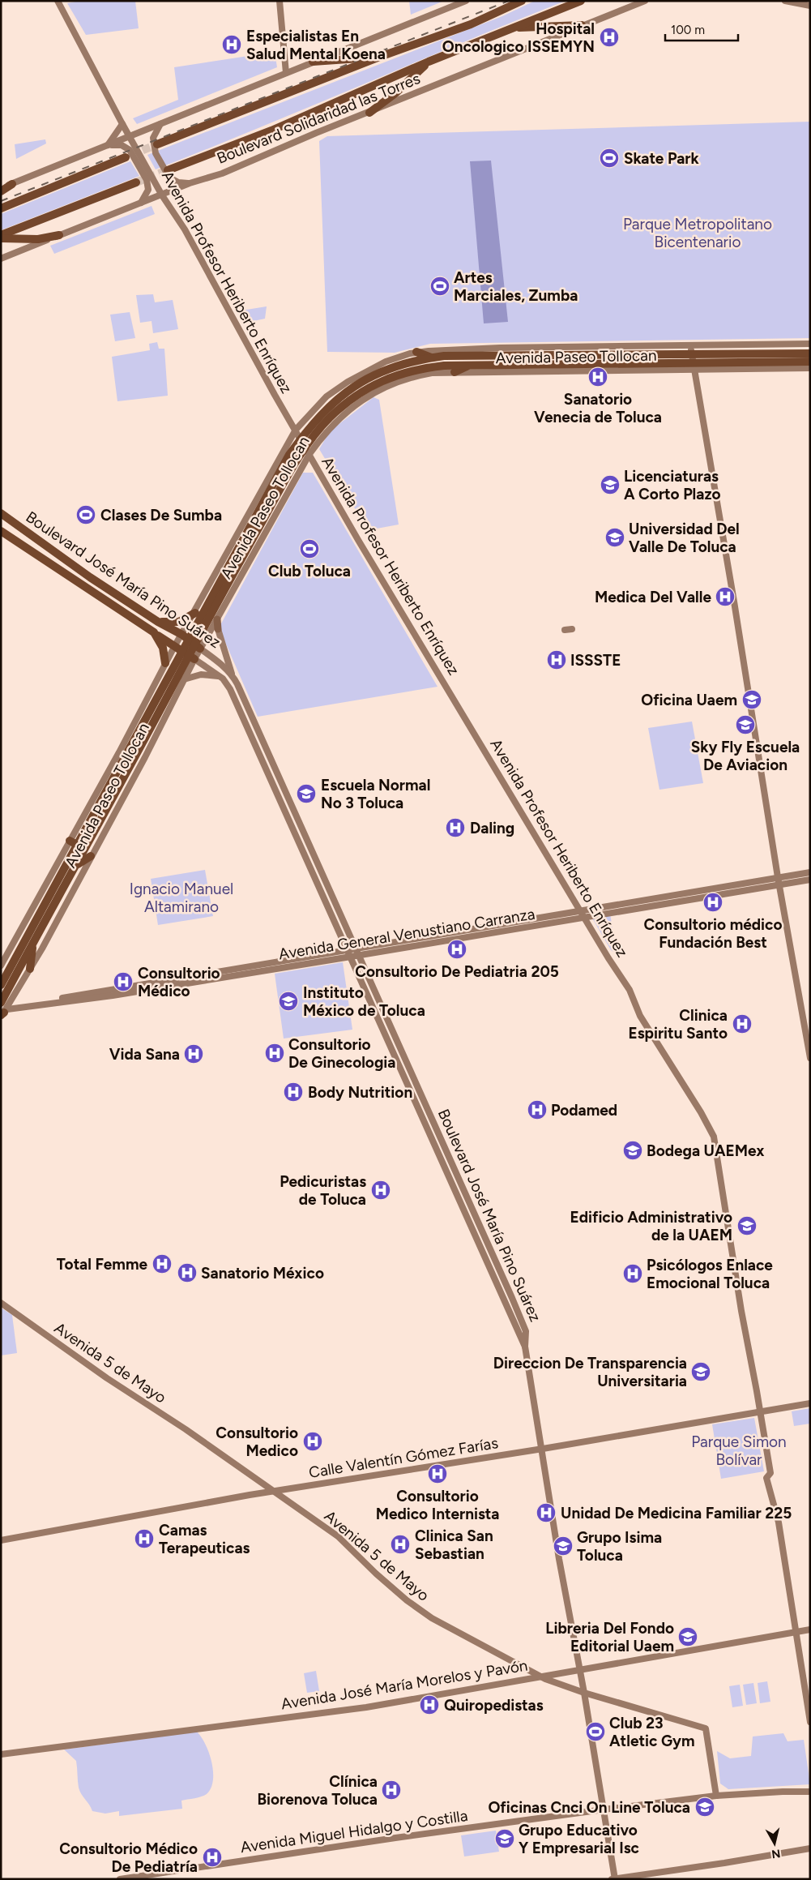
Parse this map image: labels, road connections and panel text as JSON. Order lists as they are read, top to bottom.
{
  "streets": {
    "highway": ["Boulevard Solidaridad las Torres", "Avenida Paseo Tollocan", "Boulevard José María Pino Suárez"],
    "main road": [
      "Avenida Profesor Heriberto Enríquez",
      "Avenida General Venustiano Carranza",
      "Avenida 5 de Mayo",
      "Calle Valentín Gómez Farías",
      "Avenida José María Morelos y Pavón",
      "Avenida Miguel Hidalgo y Costilla"
    ]
  },
  "crossings": [
    ["Boulevard Solidaridad las Torres", "Avenida Profesor Heriberto Enríquez"],
    ["Avenida Profesor Heriberto Enríquez", "Avenida Paseo Tollocan"],
    ["Avenida Profesor Heriberto Enríquez", "Avenida General Venustiano Carranza"],
    ["Avenida Profesor Heriberto Enríquez", "Calle Valentín Gómez Farías"],
    ["Avenida Profesor Heriberto Enríquez", "Avenida José María Morelos y Pavón"],
    ["Avenida Paseo Tollocan", "Boulevard José María Pino Suárez"],
    ["Avenida Paseo Tollocan", "Avenida General Venustiano Carranza"],
    ["Boulevard José María Pino Suárez", "Avenida General Venustiano Carranza"],
    ["Avenida 5 de Mayo", "Calle Valentín Gómez Farías"],
    ["Avenida 5 de Mayo", "Avenida José María Morelos y Pavón"],
    ["Avenida 5 de Mayo", "Avenida Miguel Hidalgo y Costilla"]
  ],
  "parks": ["Parque Metropolitano Bicentenario", "Ignacio Manuel Altamirano", "Parque Simon Bolívar"],
  "places": {
    "hospital": [
      "Hospital Oncologico ISSEMYN",
      "Especialistas En Salud Mental Koena",
      "Sanatorio Venecia de Toluca",
      "Medica Del Valle",
      "ISSSTE",
      "Daling",
      "Consultorio médico Fundación Best",
      "Consultorio De Pediatria 205",
      "Consultorio Médico",
      "Clinica Espiritu Santo",
      "Consultorio De Ginecologia",
      "Vida Sana",
      "Body Nutrition",
      "Podamed",
      "Pedicuristas de Toluca",
      "Total Femme",
      "Sanatorio México",
      "Psicólogos Enlace Emocional Toluca",
      "Consultorio Medico",
      "Consultorio Medico Internista",
      "Unidad De Medicina Familiar 225",
      "Camas Terapeuticas",
      "Clinica San Sebastian",
      "Quiropedistas",
      "Clínica Biorenova Toluca",
      "Consultorio Médico De Pediatría"
    ],
    "sports": [
      "Skate Park",
      "Artes Marciales, Zumba",
      "Clases De Sumba",
      "Club Toluca",
      "Club 23 Atletic Gym"
    ],
    "school or university": [
      "Licenciaturas A Corto Plazo",
      "Universidad Del Valle De Toluca",
      "Oficina Uaem",
      "Sky Fly Escuela De Aviacion",
      "Escuela Normal No 3 Toluca",
      "Instituto México de Toluca",
      "Bodega UAEMex",
      "Edificio Administrativo de la UAEM",
      "Direccion De Transparencia Universitaria",
      "Grupo Isima Toluca",
      "Libreria Del Fondo Editorial Uaem",
      "Oficinas Cnci On Line Toluca",
      "Grupo Educativo Y Empresarial Isc"
    ]
  },
  "scale_bar": "100 m",
  "north": "bottom"
}
